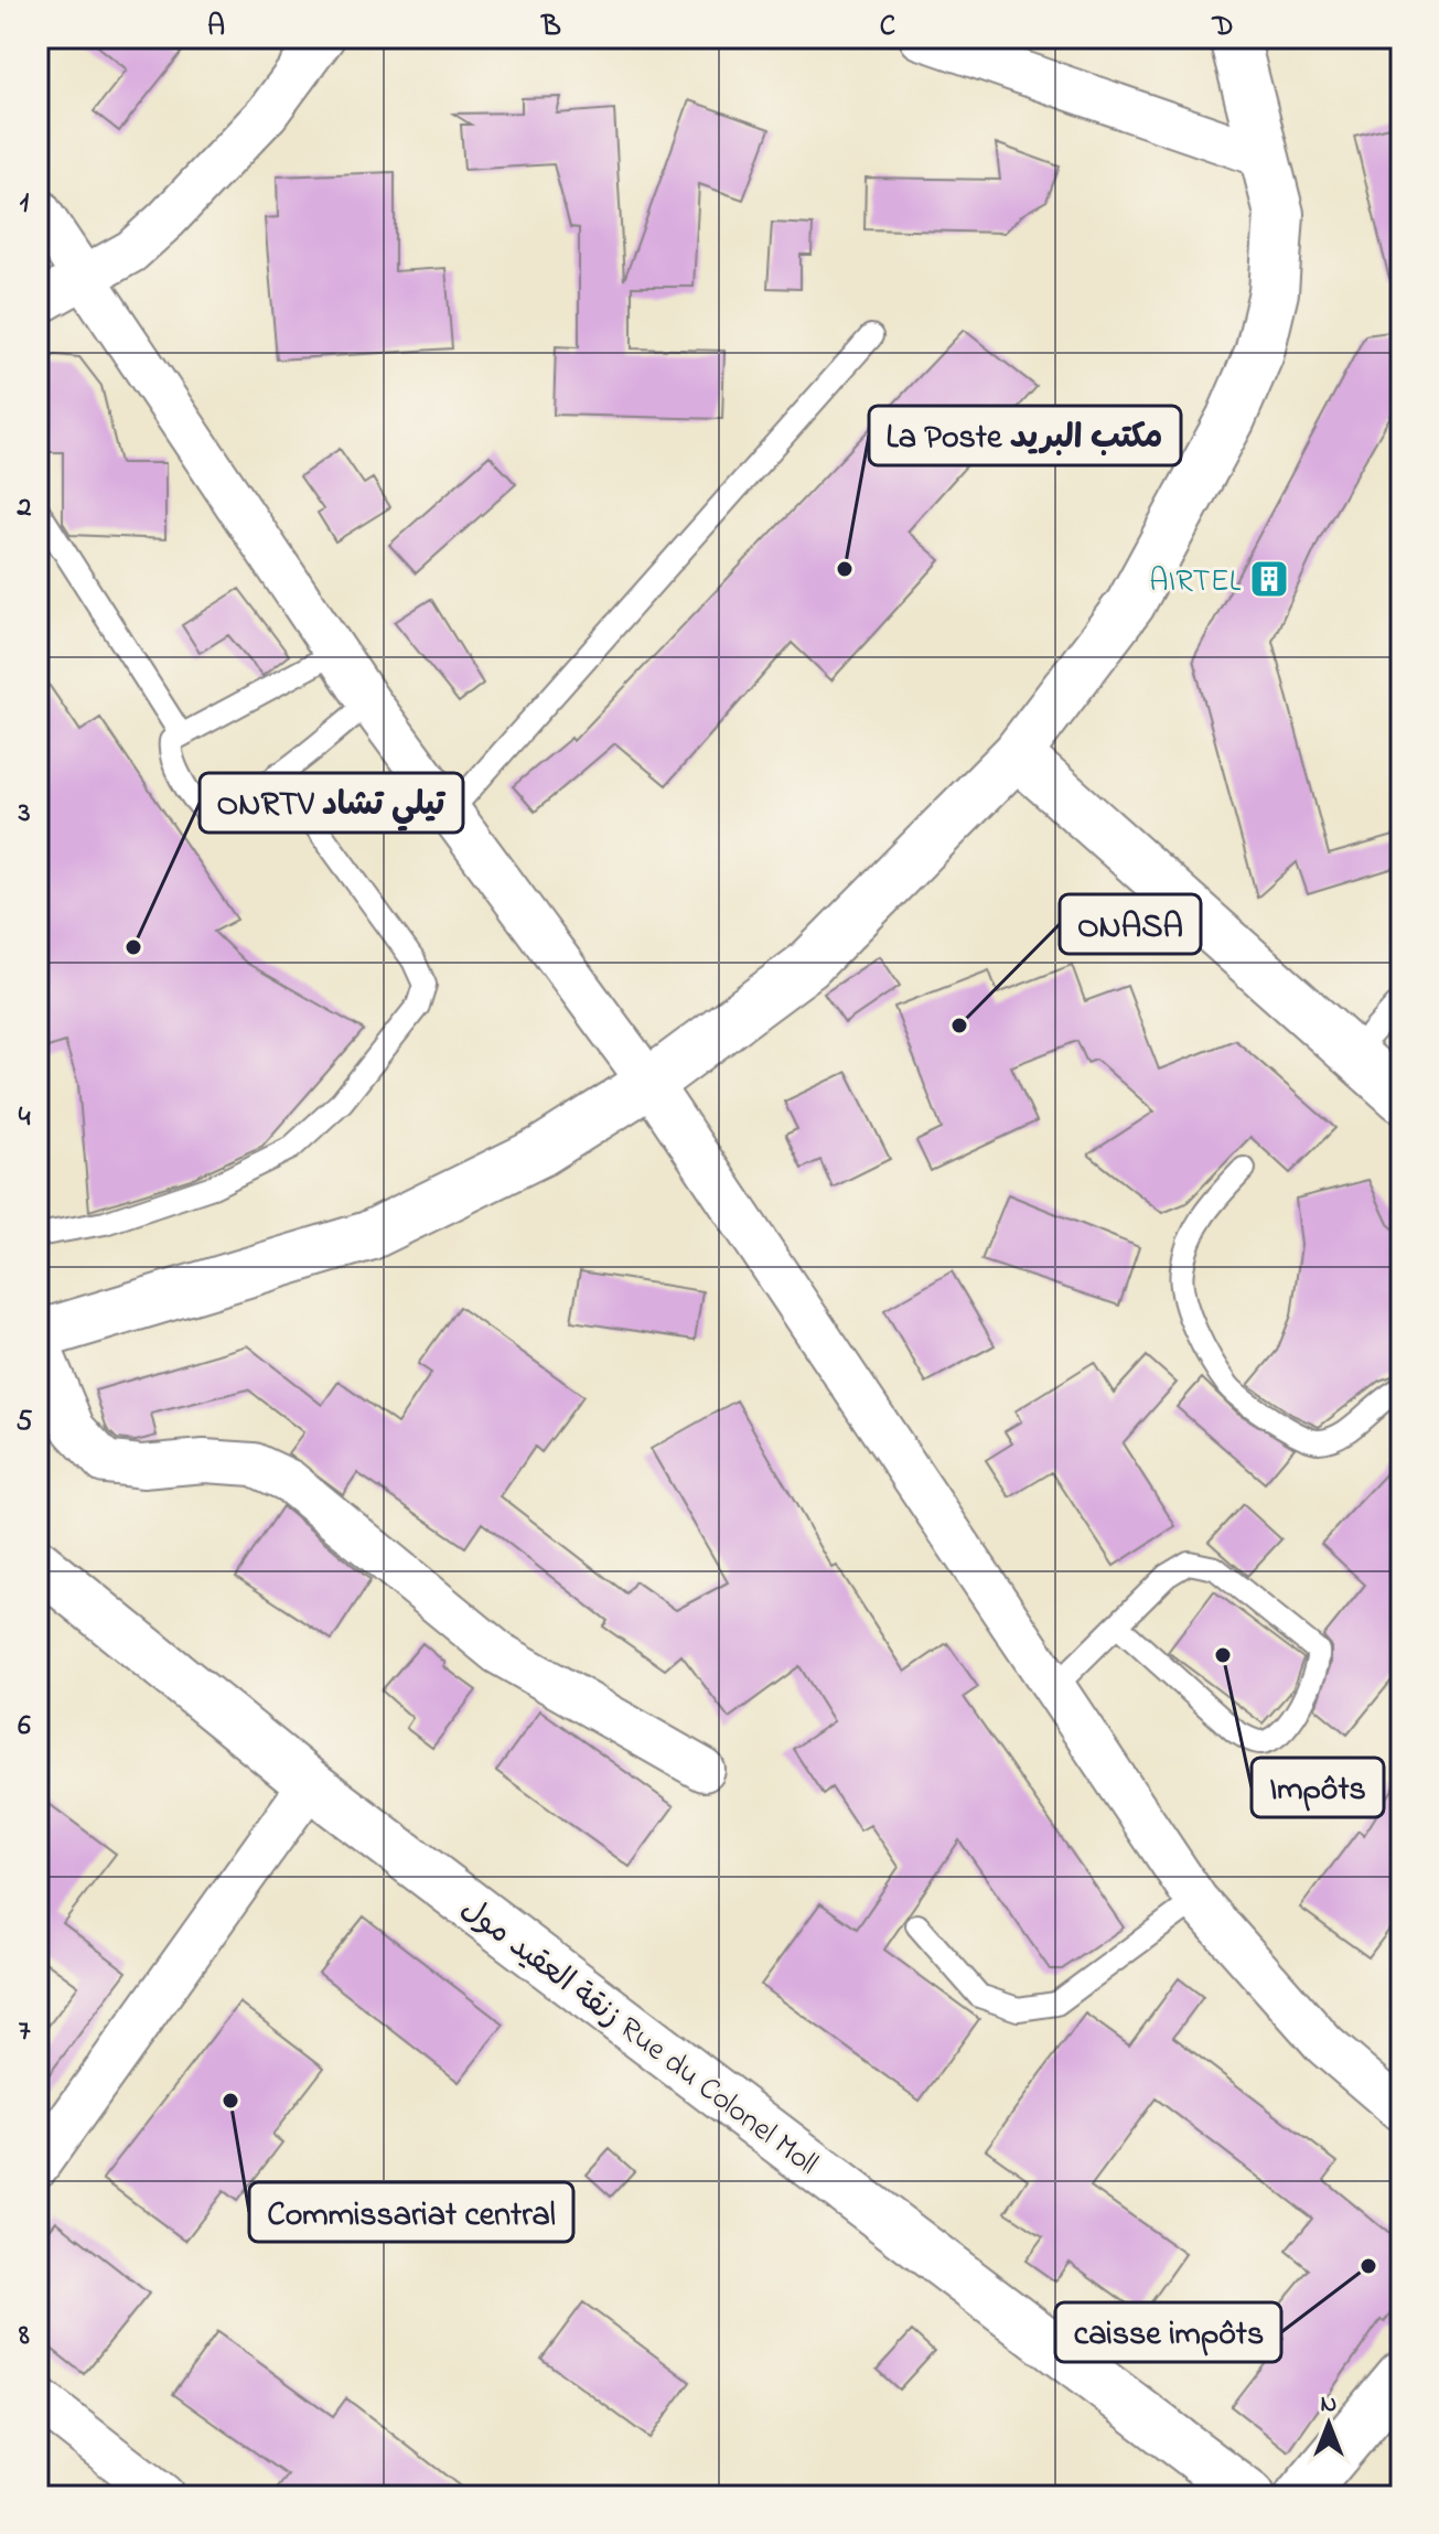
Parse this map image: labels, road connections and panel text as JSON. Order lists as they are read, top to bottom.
{
  "streets": {
    "street": ["زنقة العقيد مول Rue du Colonel Moll"]
  },
  "places": {
    "other": [
      "La Poste مكتب البريد",
      "ONRTV تيلي تشاد",
      "ONASA",
      "Impôts",
      "Commissariat central",
      "caisse impôts"
    ],
    "building": ["AIRTEL"]
  },
  "north": "top",
  "grid": {
    "columns": [
      "A",
      "B",
      "C",
      "D"
    ],
    "rows": [
      "1",
      "2",
      "3",
      "4",
      "5",
      "6",
      "7",
      "8"
    ]
  }
}
